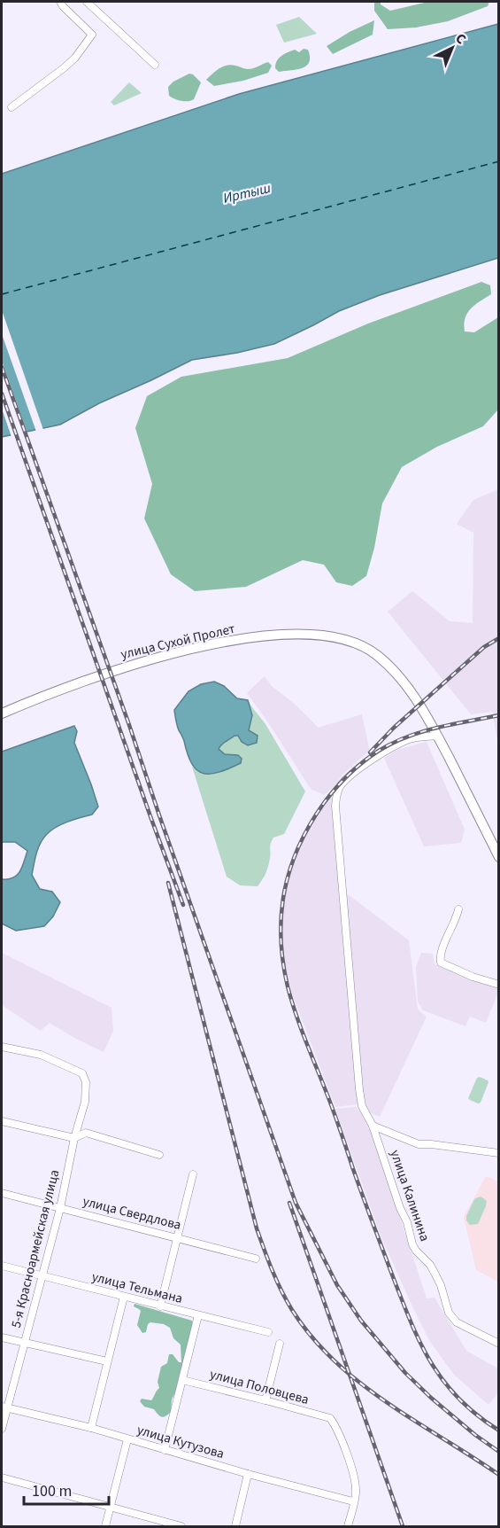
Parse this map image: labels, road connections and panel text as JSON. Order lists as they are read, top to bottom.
{
  "streets": {
    "main road": ["улица Сухой Пролет"],
    "street": [
      "улица Калинина",
      "улица Свердлова",
      "5-я Красноармейская улица",
      "улица Тельмана",
      "улица Половцева",
      "улица Кутузова"
    ]
  },
  "crossings": [
    ["улица Сухой Пролет", "улица Калинина"],
    ["улица Свердлова", "5-я Красноармейская улица"],
    ["5-я Красноармейская улица", "улица Тельмана"],
    ["5-я Красноармейская улица", "улица Кутузова"],
    ["улица Половцева", "улица Кутузова"]
  ],
  "water": ["Иртыш"],
  "scale_bar": "100 m",
  "north": "top right"
}
